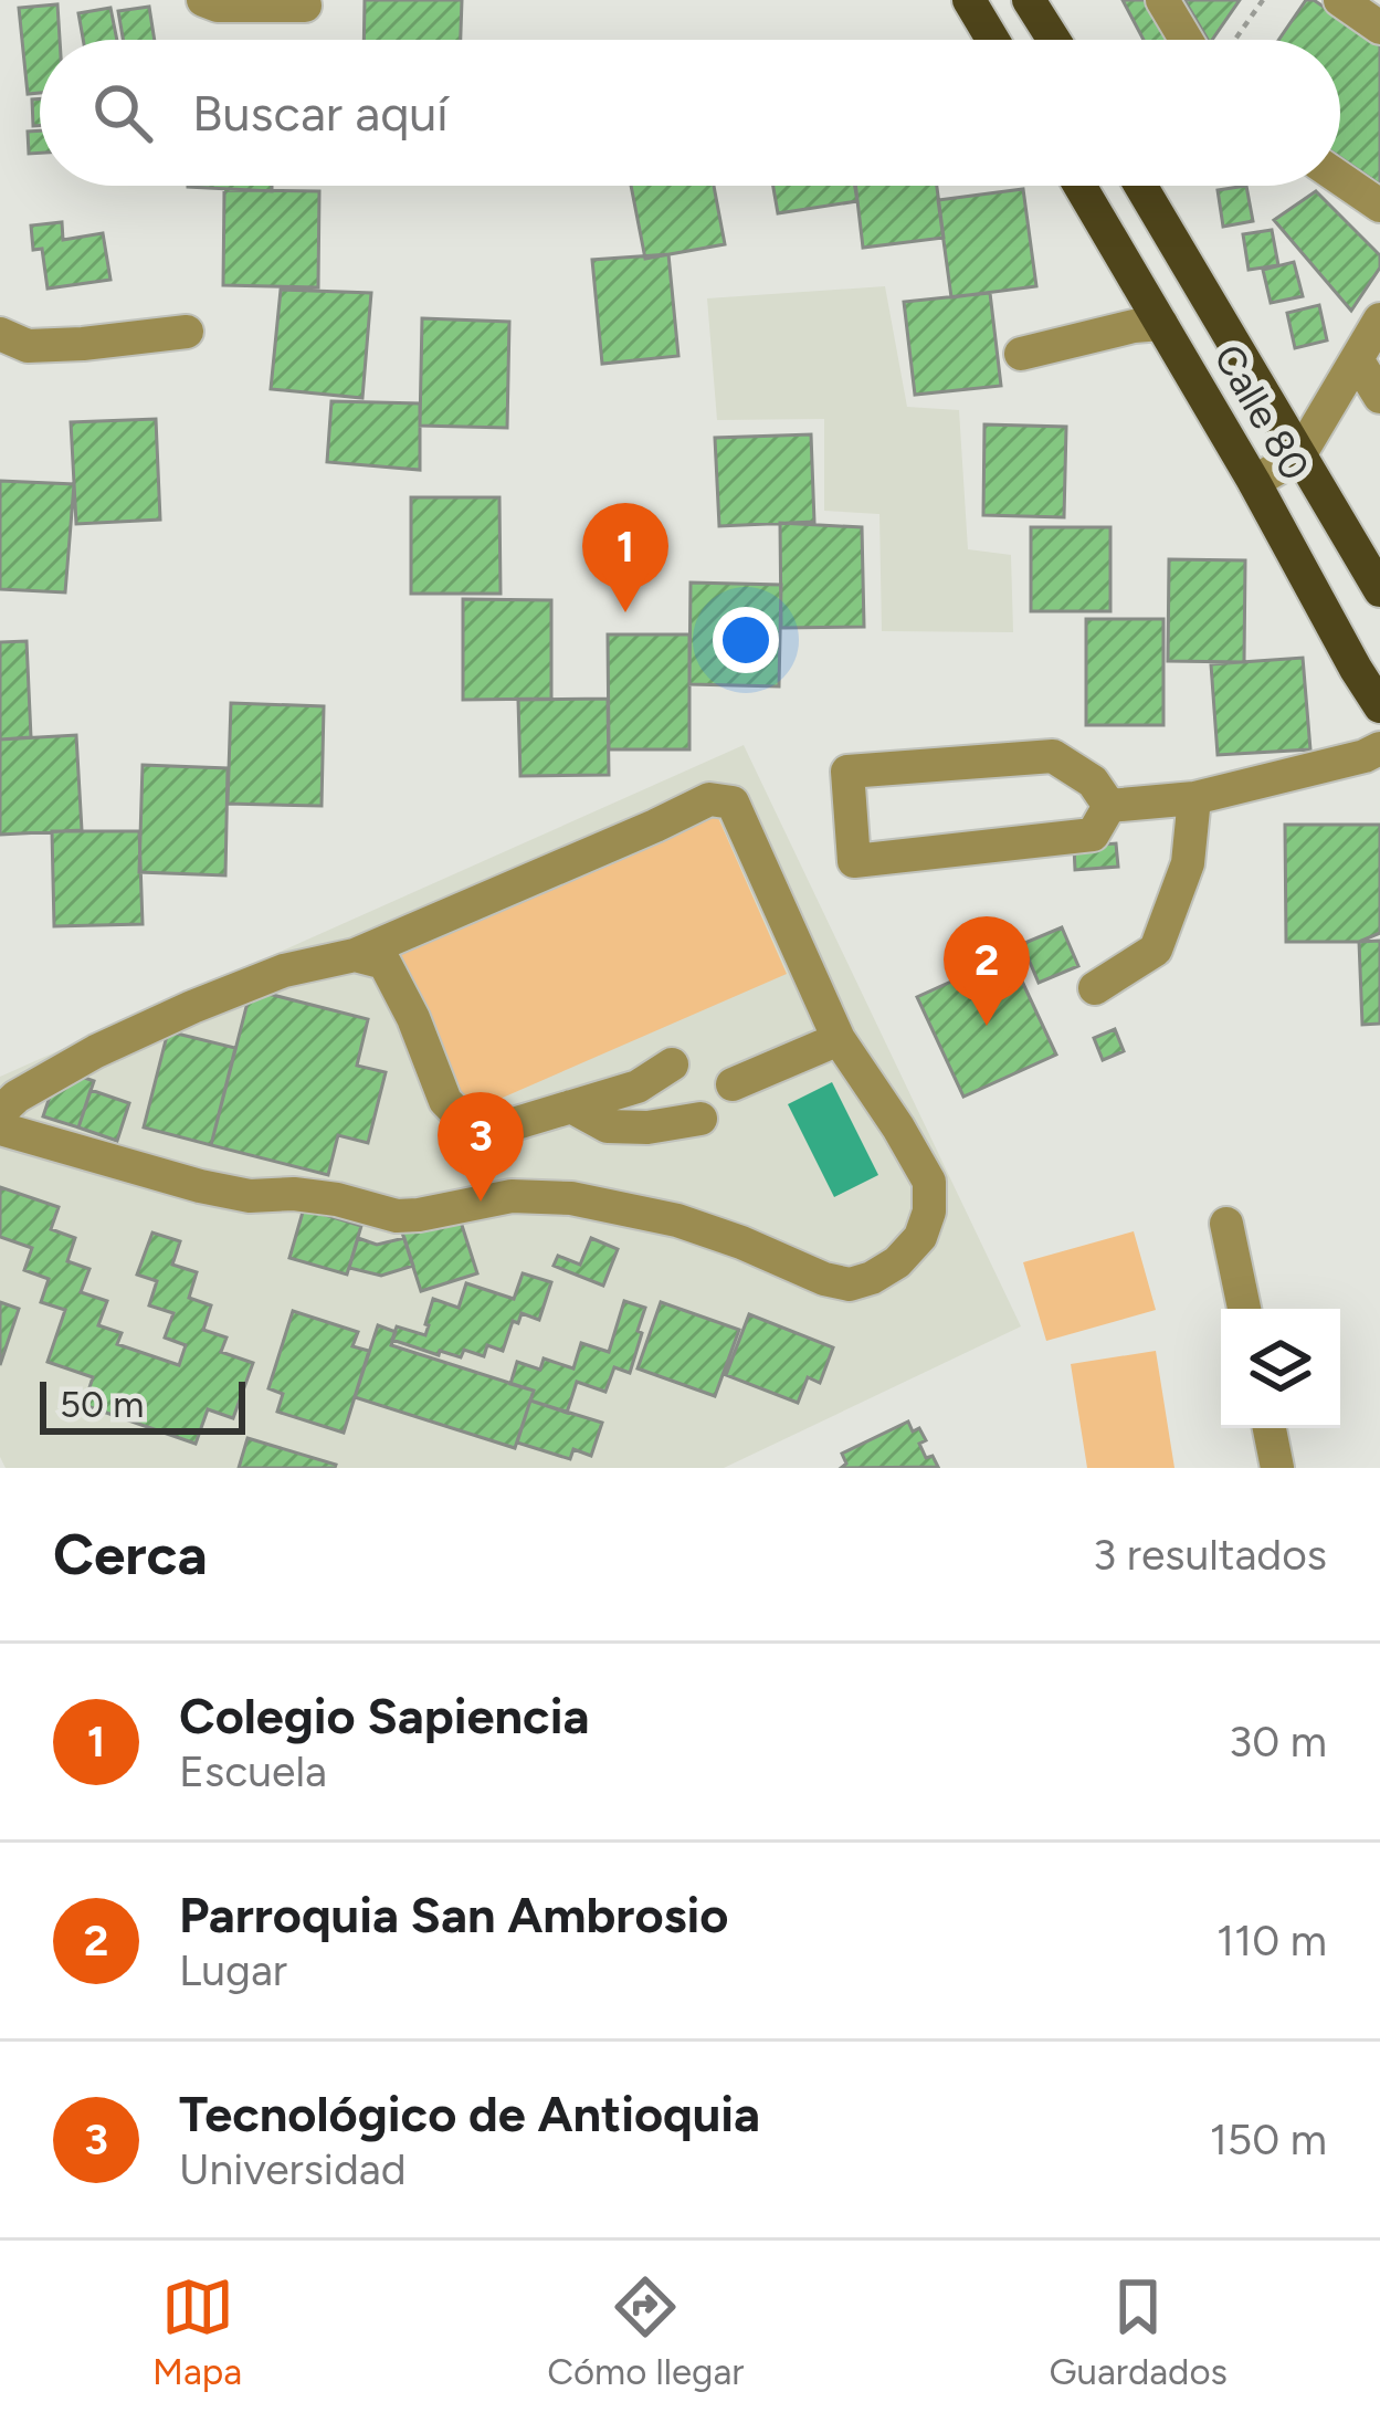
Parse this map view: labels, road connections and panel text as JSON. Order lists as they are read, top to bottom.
{
  "streets": {
    "main road": ["Calle 80"]
  },
  "scale_bar": "50 m",
  "page": {
    "search": "Buscar aquí",
    "pins": ["1", "2", "3"],
    "scale": "50 m",
    "heading": ["Cerca", "3 resultados"],
    "list": [
      {
        "mark": "1",
        "name": "Colegio Sapiencia",
        "note": "Escuela",
        "value": "30 m"
      },
      {
        "mark": "2",
        "name": "Parroquia San Ambrosio",
        "note": "Lugar",
        "value": "110 m"
      },
      {
        "mark": "3",
        "name": "Tecnológico de Antioquia",
        "note": "Universidad",
        "value": "150 m"
      }
    ],
    "nav": ["Mapa", "Cómo llegar", "Guardados"]
  }
}
